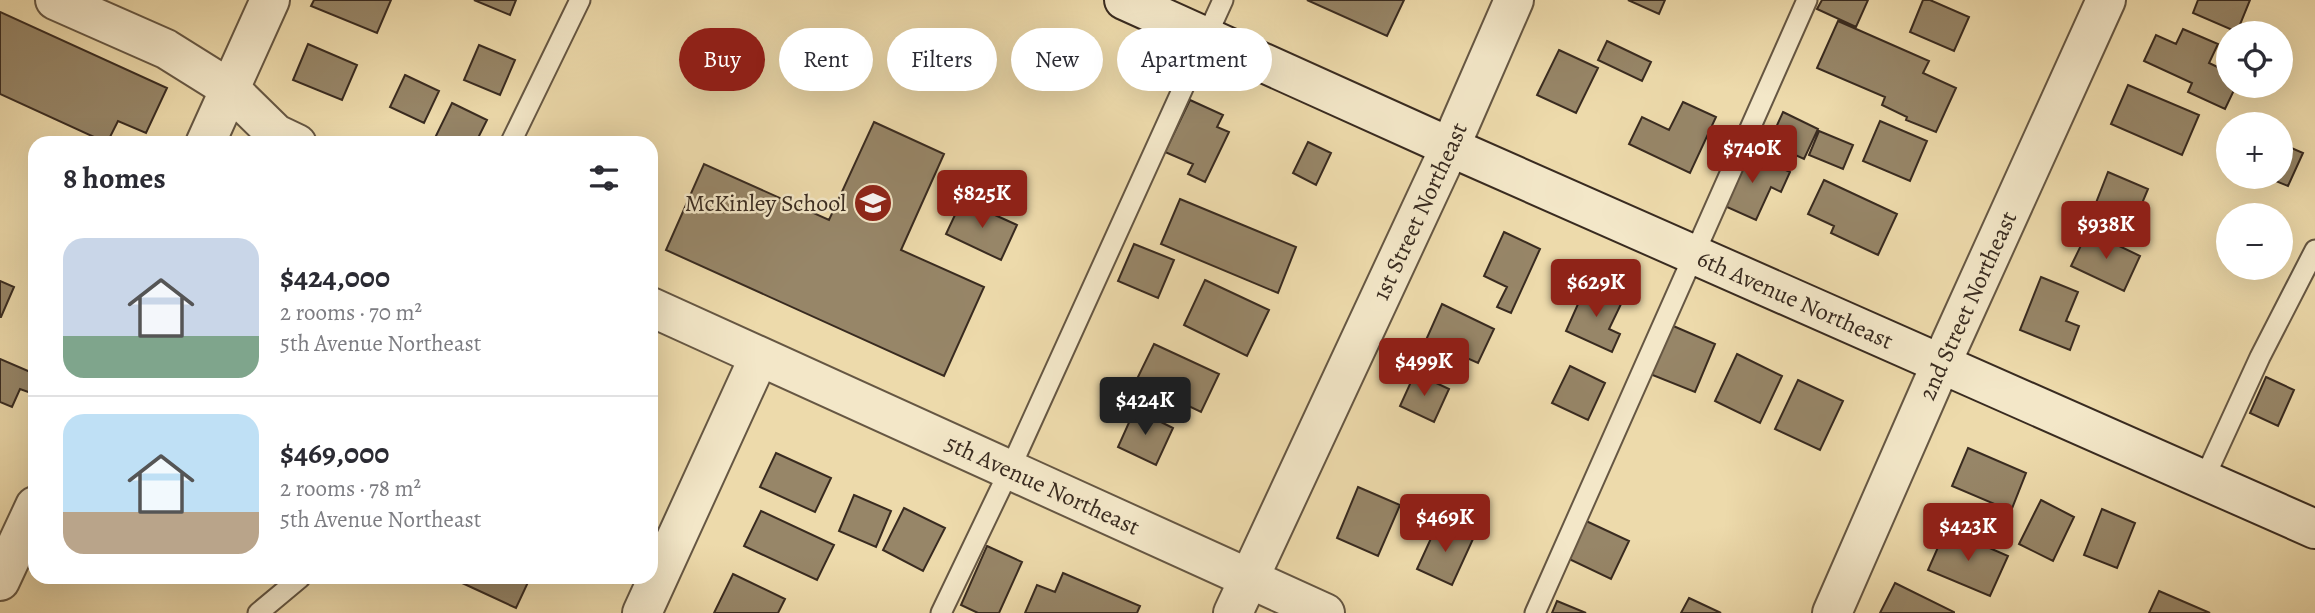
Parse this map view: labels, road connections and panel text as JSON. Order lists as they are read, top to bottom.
{
  "streets": {
    "street": [
      "1st Street Northeast",
      "6th Avenue Northeast",
      "2nd Street Northeast",
      "5th Avenue Northeast"
    ]
  },
  "crossings": [
    ["1st Street Northeast", "6th Avenue Northeast"],
    ["1st Street Northeast", "5th Avenue Northeast"],
    ["6th Avenue Northeast", "2nd Street Northeast"]
  ],
  "places": {
    "school or university": ["McKinley School"]
  },
  "page": {
    "map_buttons": ["+", "−"],
    "chip": [
      "Buy",
      "Rent",
      "Filters",
      "New",
      "Apartment"
    ],
    "price": [
      "$740K",
      "$825K",
      "$938K",
      "$629K",
      "$499K",
      "$424K",
      "$469K",
      "$423K"
    ],
    "heading": "8 homes",
    "list": [
      {
        "name": "$424,000",
        "note": "2 rooms · 70 m² · 5th Avenue Northeast"
      },
      {
        "name": "$469,000",
        "note": "2 rooms · 78 m² · 5th Avenue Northeast"
      }
    ]
  }
}
